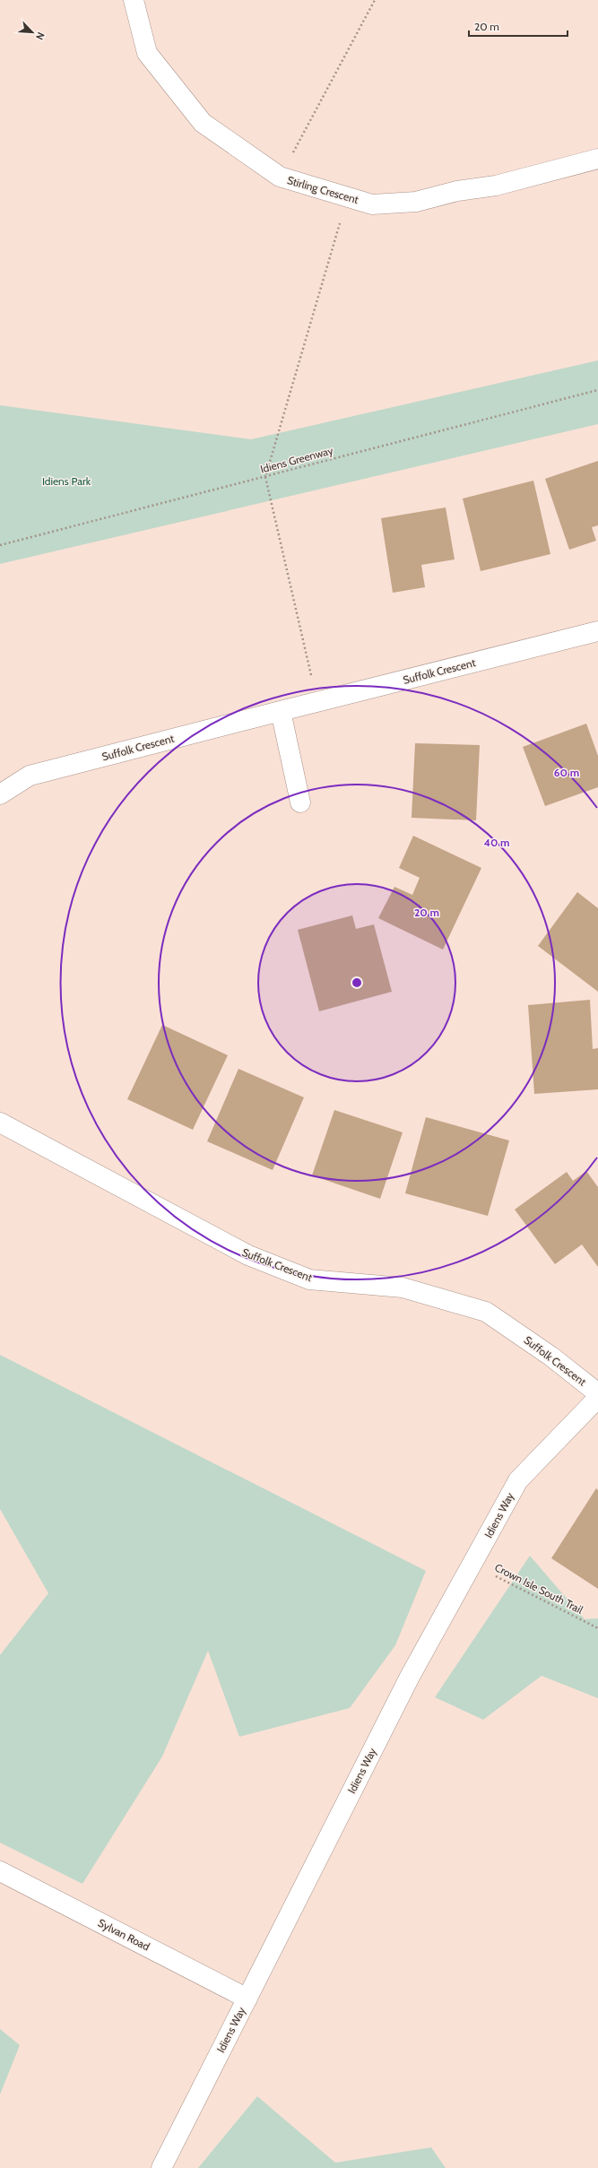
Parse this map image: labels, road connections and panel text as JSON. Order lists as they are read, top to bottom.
{
  "streets": {
    "street": [
      "Stirling Crescent",
      "Suffolk Crescent",
      "Idiens Way",
      "Sylvan Road"
    ],
    "path": ["Idiens Greenway", "Crown Isle South Trail"]
  },
  "crossings": [
    ["Idiens Way", "Crown Isle South Trail"],
    ["Idiens Way", "Sylvan Road"]
  ],
  "parks": ["Idiens Park"],
  "scale_bar": "20 m",
  "north": "bottom right",
  "rings": ["60 m", "40 m", "20 m"]
}
